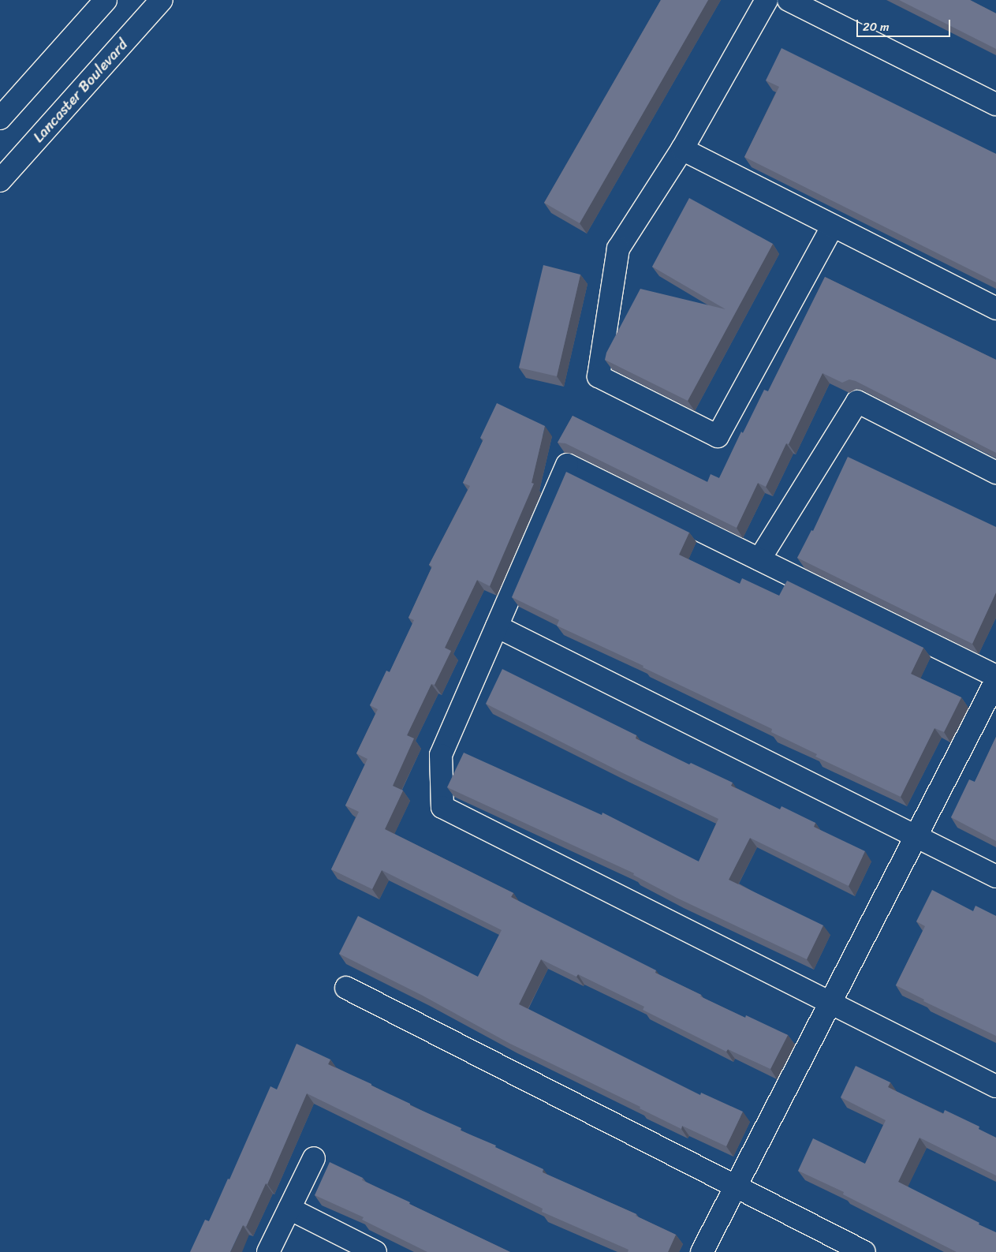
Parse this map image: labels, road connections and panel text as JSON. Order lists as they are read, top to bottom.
{
  "streets": {
    "street": ["Lancaster Boulevard"]
  },
  "scale_bar": "20 m"
}
